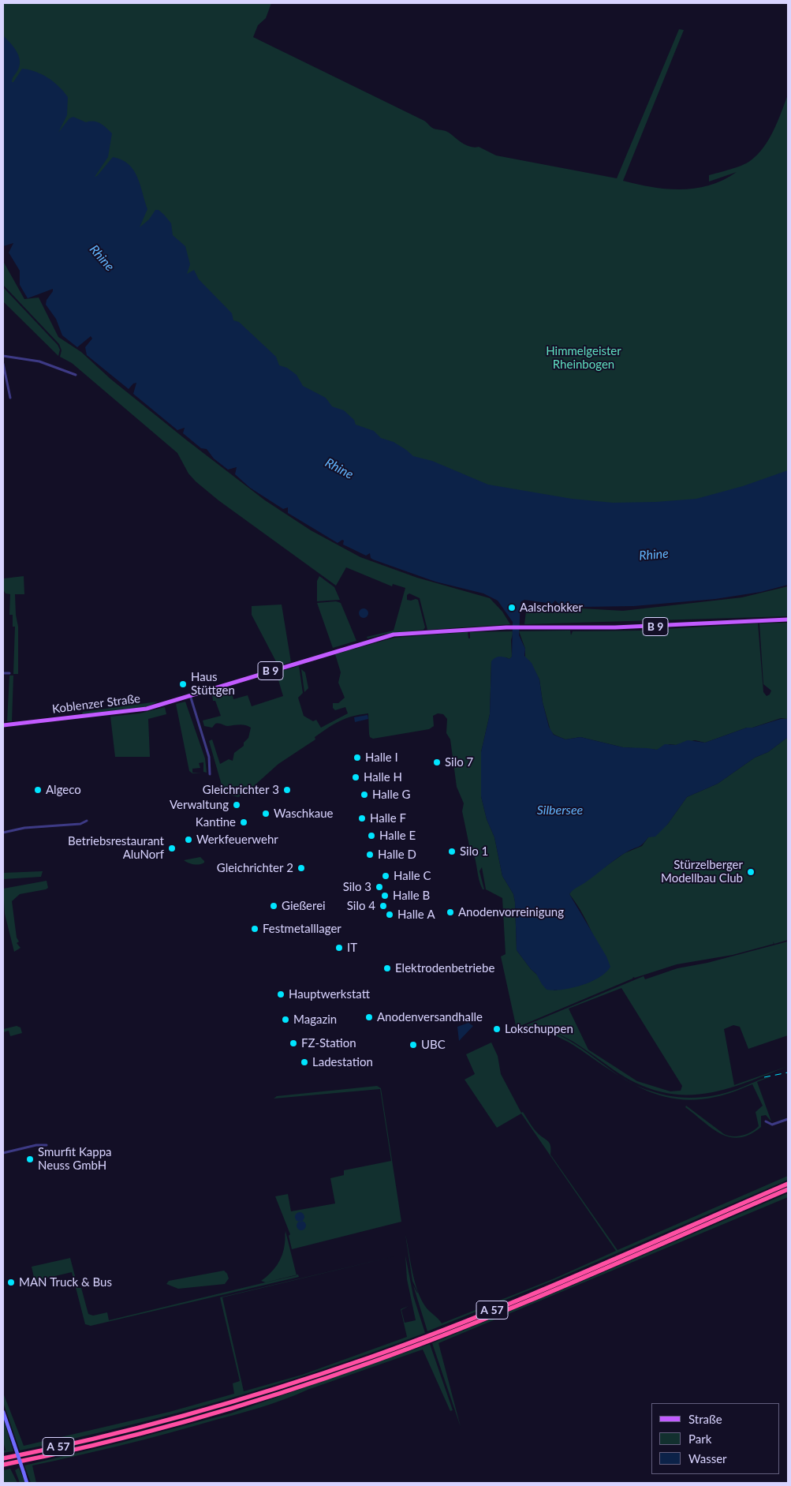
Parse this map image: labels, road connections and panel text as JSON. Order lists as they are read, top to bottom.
{
  "streets": {
    "highway": ["A 57"],
    "main road": ["B 9", "Koblenzer Straße"]
  },
  "water": ["Rhine", "Silbersee"],
  "parks": ["Himmelgeister Rheinbogen"],
  "places": [
    "Aalschokker",
    "Haus Stüttgen",
    "Halle I",
    "Silo 7",
    "Halle H",
    "Algeco",
    "Gleichrichter 3",
    "Halle G",
    "Verwaltung",
    "Waschkaue",
    "Halle F",
    "Kantine",
    "Halle E",
    "Werkfeuerwehr",
    "Betriebsrestaurant AluNorf",
    "Silo 1",
    "Halle D",
    "Gleichrichter 2",
    "Stürzelberger Modellbau Club",
    "Halle C",
    "Silo 3",
    "Halle B",
    "Gießerei",
    "Silo 4",
    "Anodenvorreinigung",
    "Halle A",
    "Festmetalllager",
    "IT",
    "Elektrodenbetriebe",
    "Hauptwerkstatt",
    "Anodenversandhalle",
    "Magazin",
    "Lokschuppen",
    "FZ-Station",
    "UBC",
    "Ladestation",
    "Smurfit Kappa Neuss GmbH",
    "MAN Truck & Bus"
  ],
  "legend": ["Straße", "Park", "Wasser"]
}
